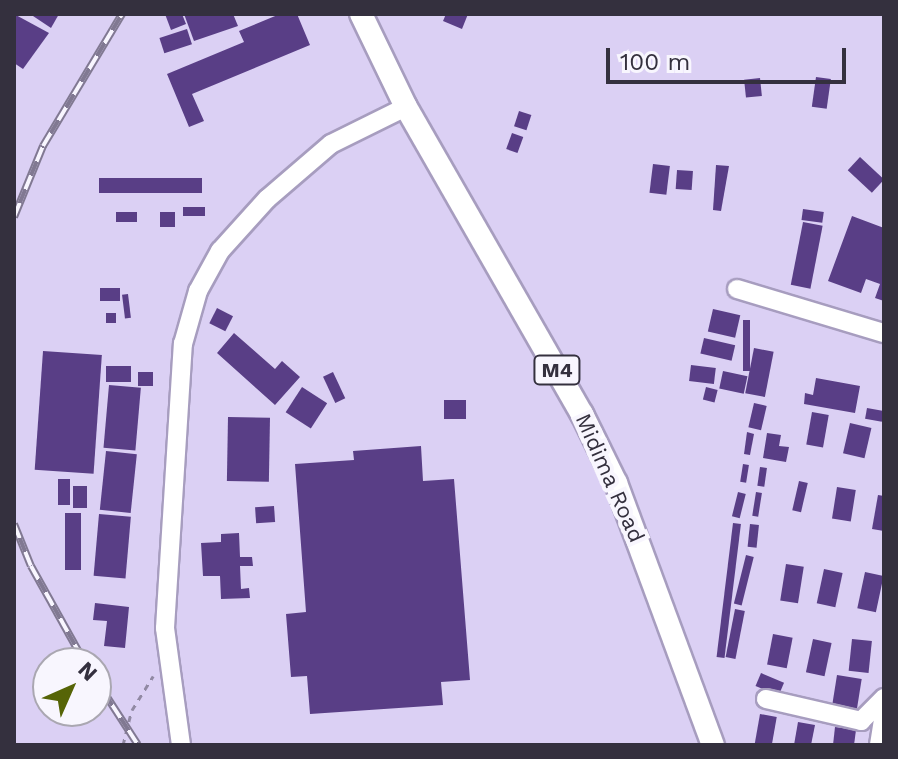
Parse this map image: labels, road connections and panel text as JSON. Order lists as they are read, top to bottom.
{
  "streets": {
    "main road": ["M4", "Midima Road"]
  },
  "scale_bar": "100 m",
  "north": "top right"
}
